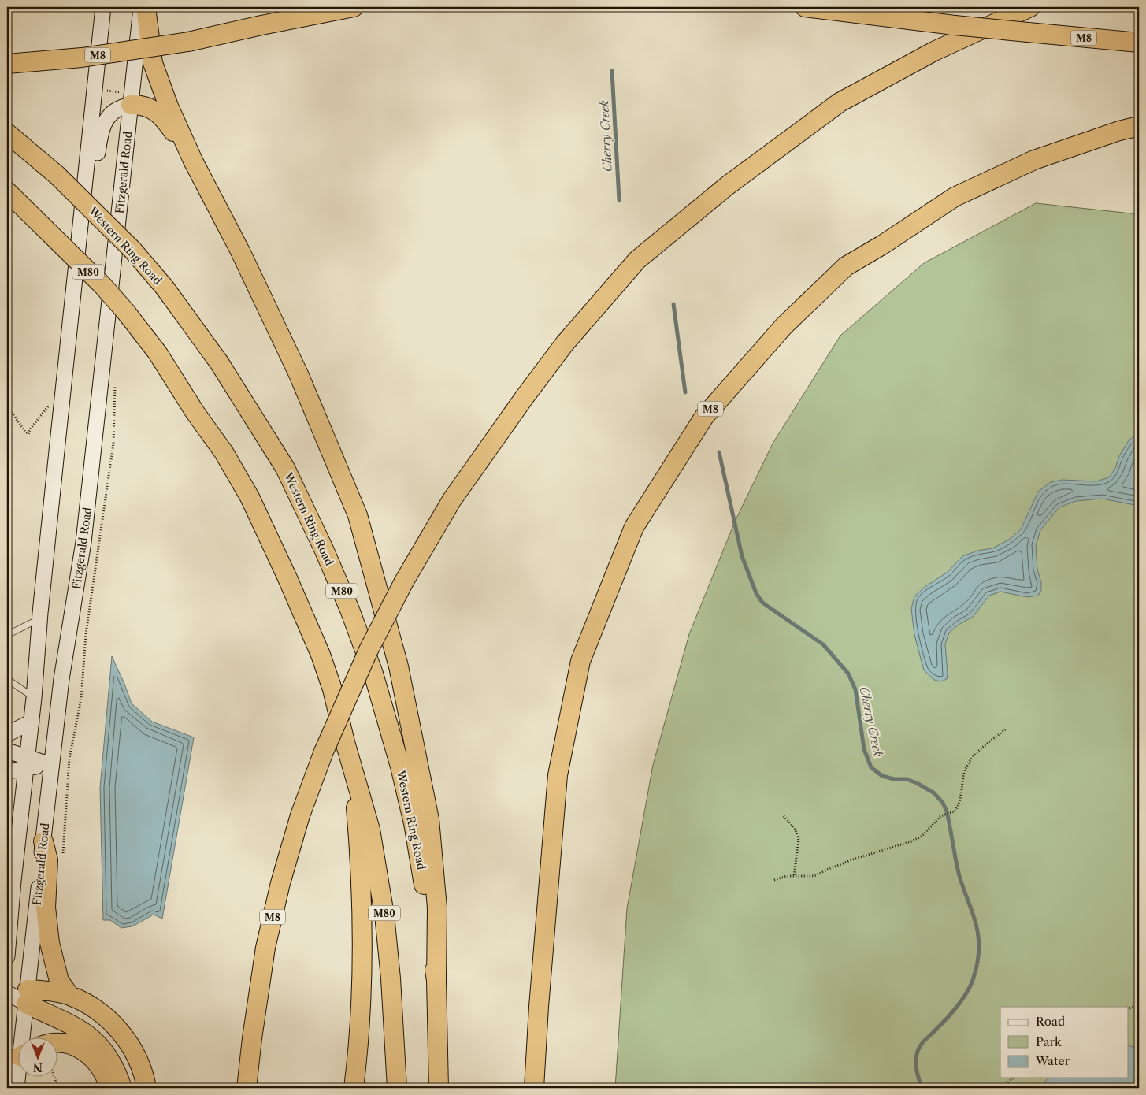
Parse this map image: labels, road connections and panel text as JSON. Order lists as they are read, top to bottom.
{
  "streets": {
    "highway": ["M8", "Western Ring Road", "M80"],
    "main road": ["Fitzgerald Road"]
  },
  "water": ["Cherry Creek"],
  "legend": ["Road", "Park", "Water"],
  "north": "bottom"
}
